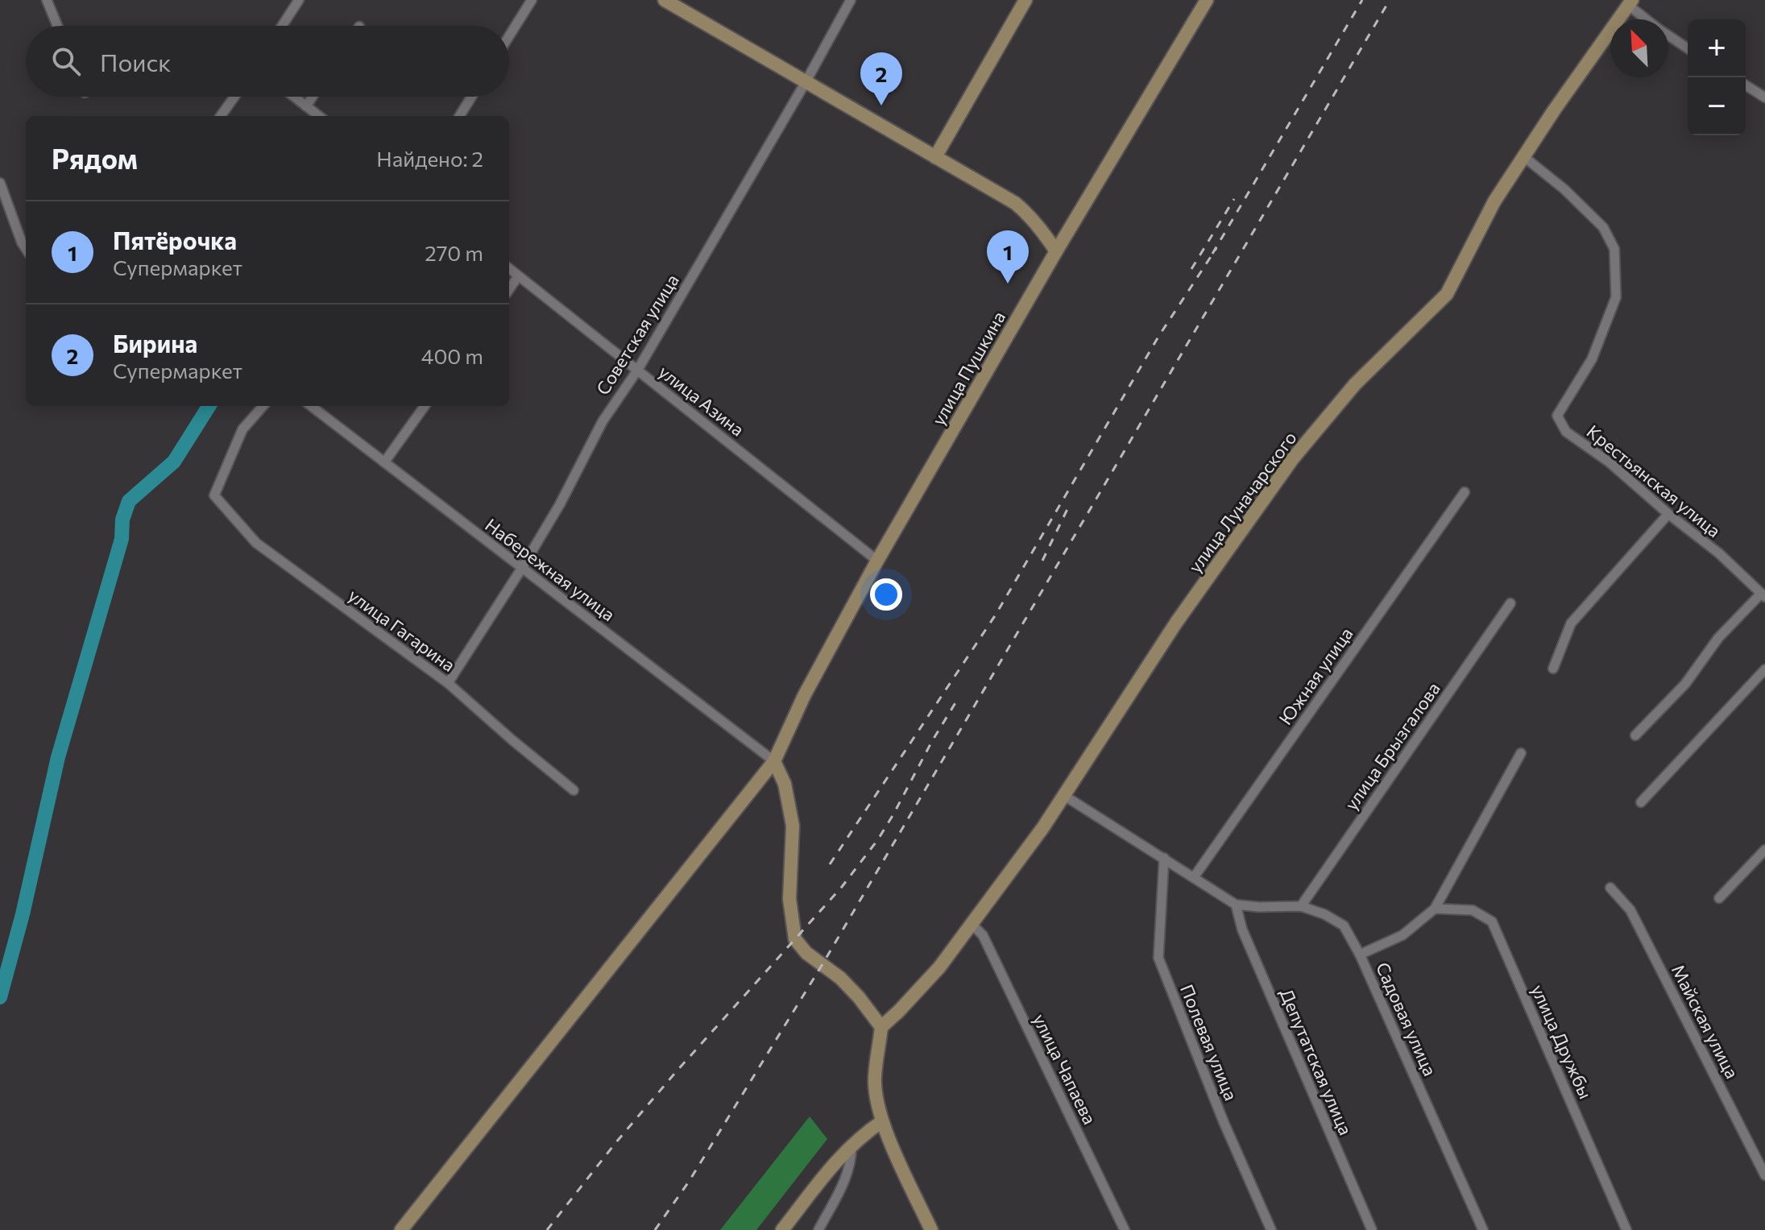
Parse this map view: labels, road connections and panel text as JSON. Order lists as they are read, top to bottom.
{
  "streets": {
    "street": [
      "Советская улица",
      "улица Пушкина",
      "улица Азина",
      "Крестьянская улица",
      "улица Луначарского",
      "Набережная улица",
      "улица Гагарина",
      "Южная улица",
      "улица Брызгалова",
      "Садовая улица",
      "Майская улица",
      "улица Дружбы",
      "Полевая улица",
      "Депутатская улица",
      "улица Чапаева"
    ]
  },
  "crossings": [
    ["Советская улица", "улица Азина"],
    ["Советская улица", "Набережная улица"],
    ["Советская улица", "улица Гагарина"],
    ["улица Пушкина", "улица Азина"],
    ["улица Пушкина", "Набережная улица"],
    ["Крестьянская улица", "улица Луначарского"],
    ["улица Луначарского", "улица Чапаева"],
    ["улица Брызгалова", "Садовая улица"],
    ["Садовая улица", "Депутатская улица"]
  ],
  "north": "top left",
  "page": {
    "map_buttons": ["+", "−"],
    "search": "Поиск",
    "pins": ["2", "1"],
    "heading": ["Рядом", "Найдено: 2"],
    "list": [
      {
        "mark": "1",
        "name": "Пятёрочка",
        "note": "Супермаркет",
        "value": "270 m"
      },
      {
        "mark": "2",
        "name": "Бирина",
        "note": "Супермаркет",
        "value": "400 m"
      }
    ]
  }
}
